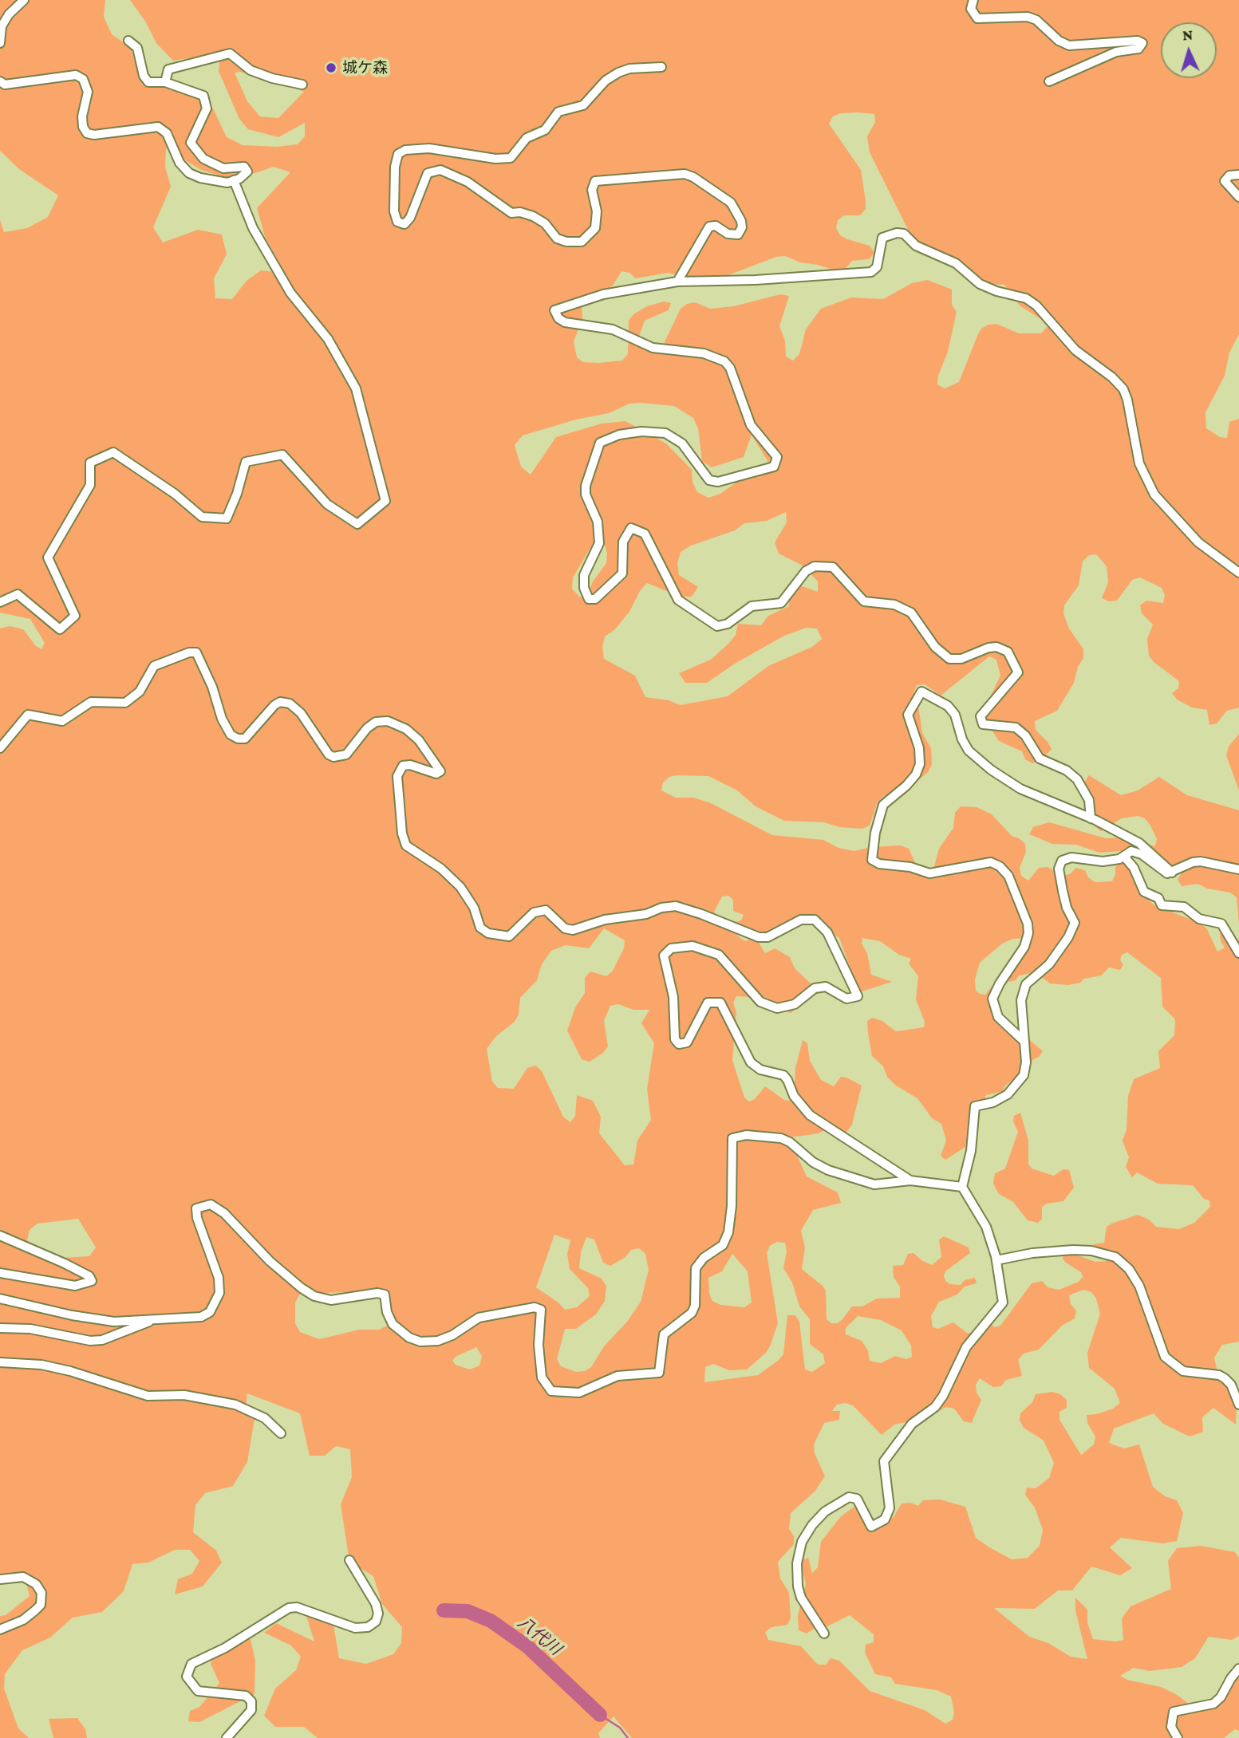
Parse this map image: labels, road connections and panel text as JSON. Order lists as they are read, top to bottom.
{
  "water": ["八代川"],
  "places": ["城ケ森"],
  "north": "top"
}
